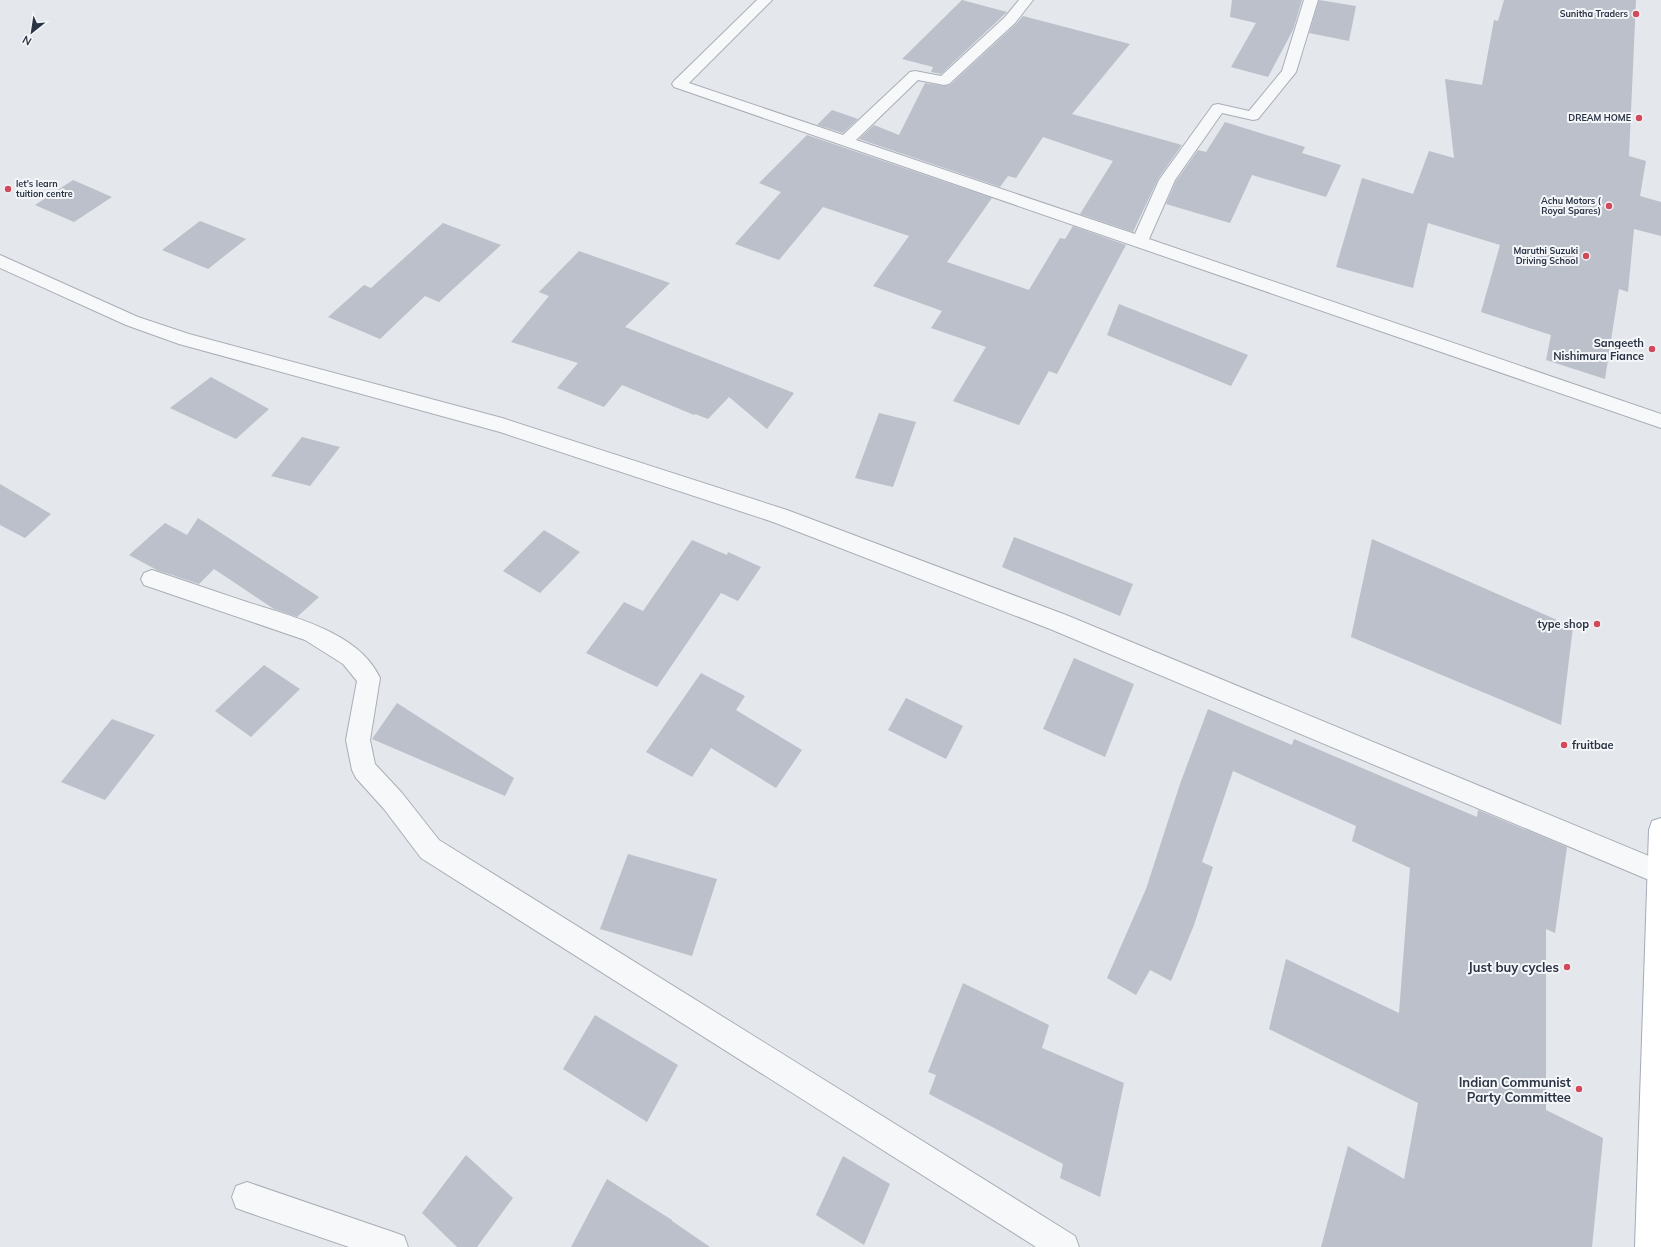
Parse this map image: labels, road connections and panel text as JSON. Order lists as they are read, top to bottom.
{
  "places": [
    "Sunitha Traders",
    "DREAM HOME",
    "let's learn tuition centre",
    "Achu Motors ( Royal Spares)",
    "Maruthi Suzuki Driving School",
    "Sangeeth Nishimura Fiance",
    "type shop",
    "fruitbae",
    "Just buy cycles",
    "Indian Communist Party Committee"
  ],
  "north": "bottom left"
}
